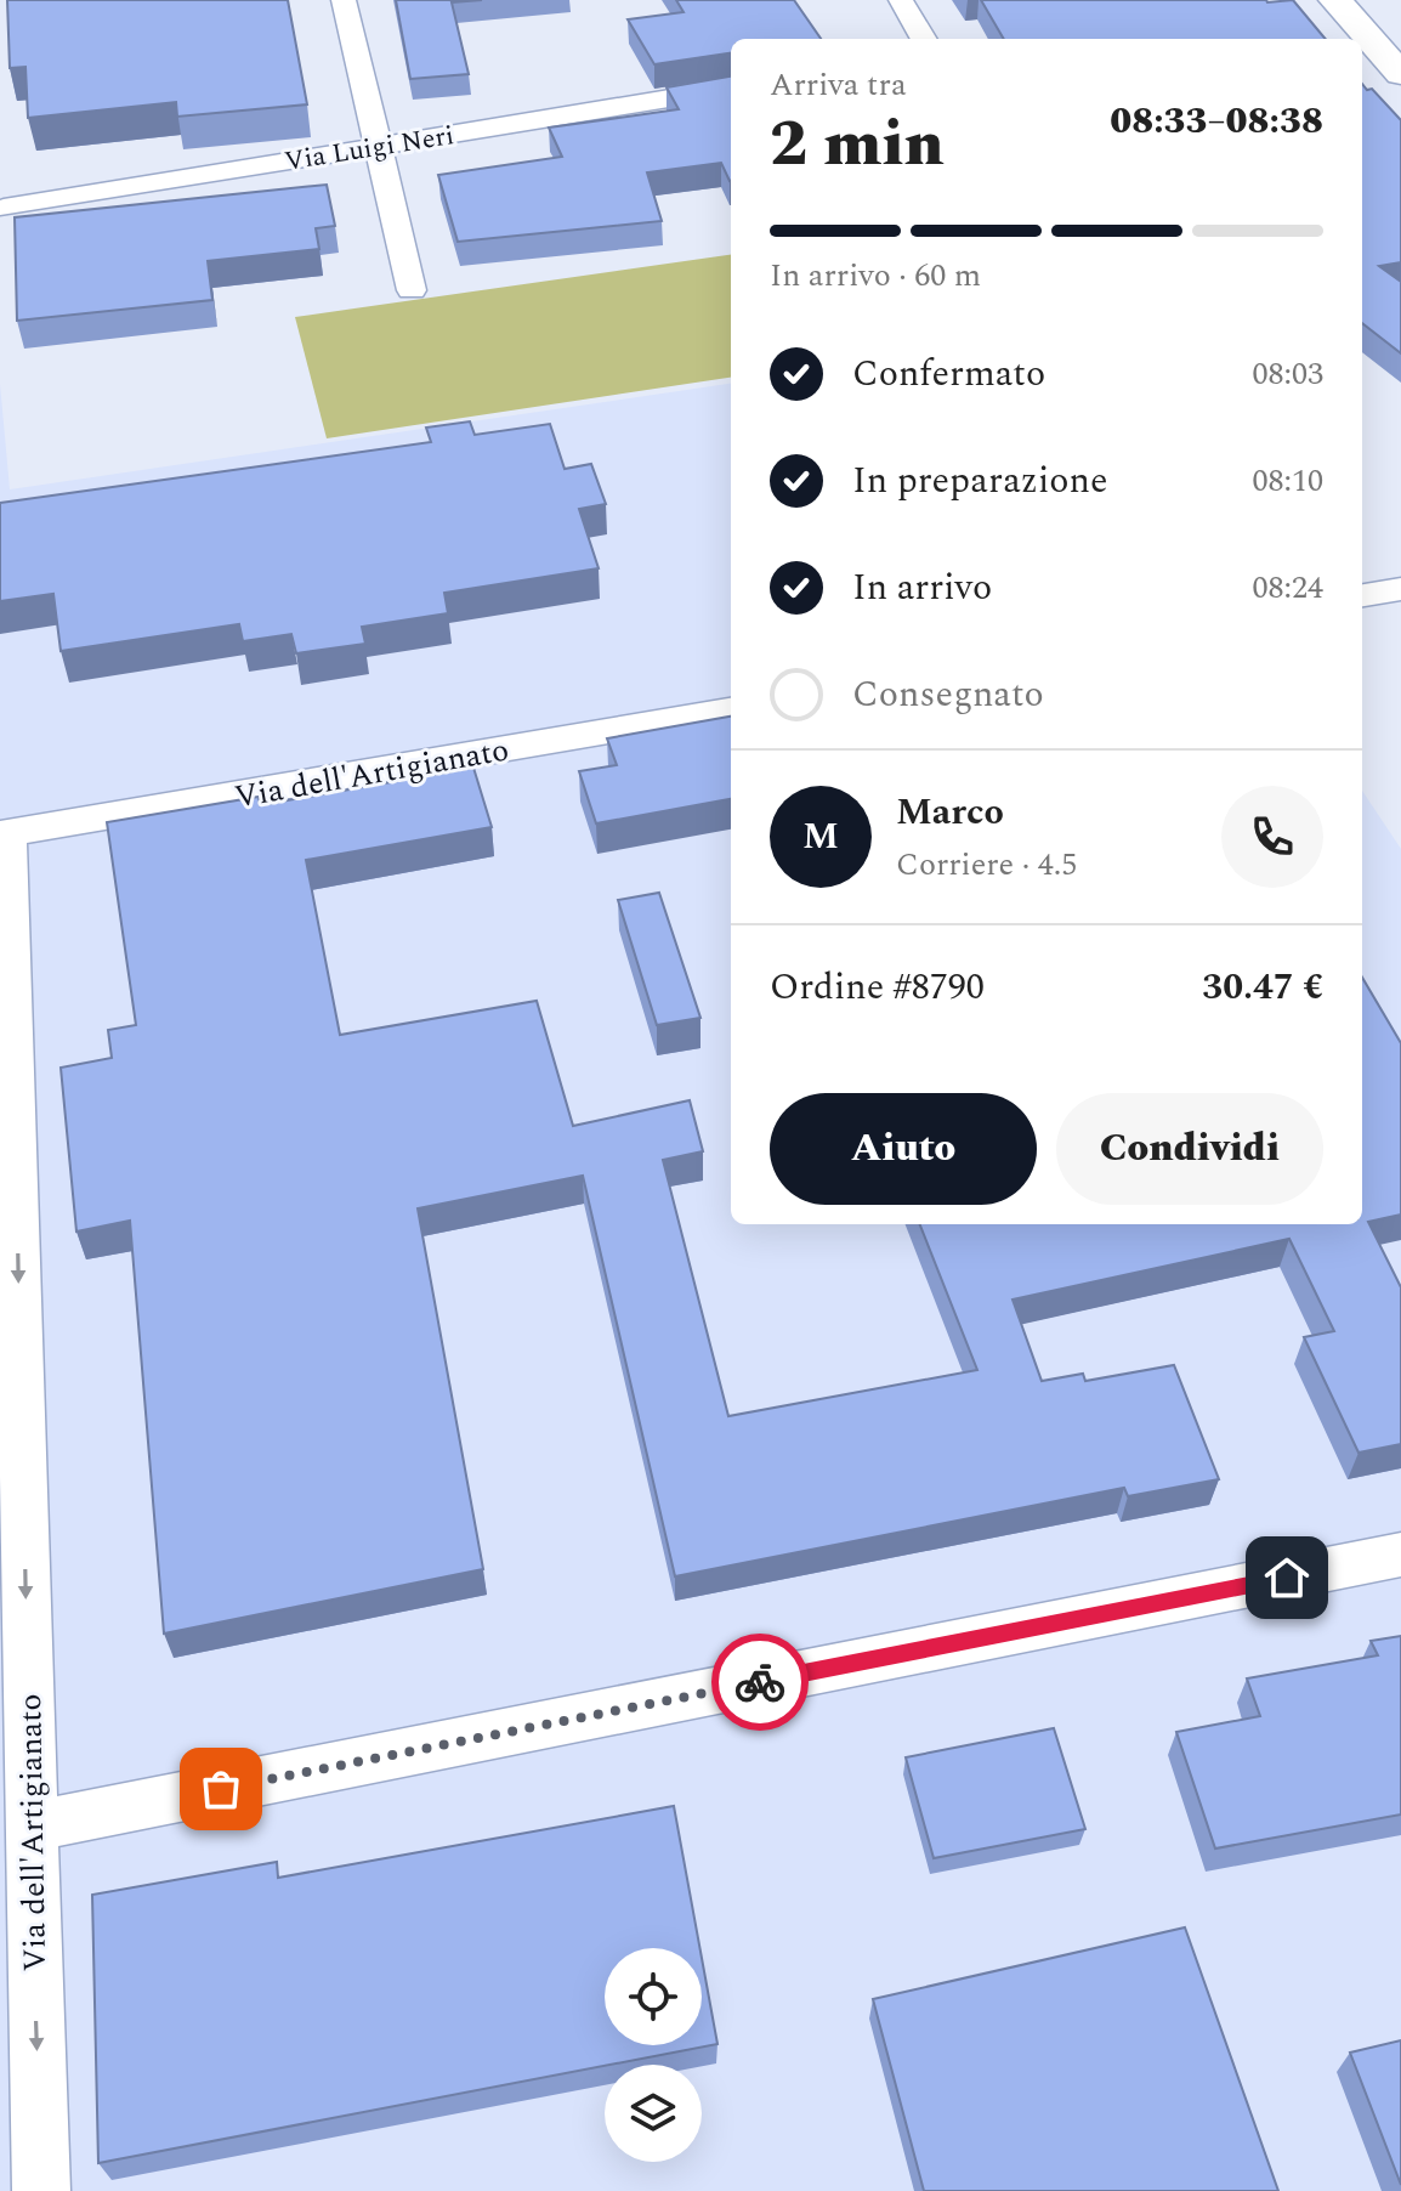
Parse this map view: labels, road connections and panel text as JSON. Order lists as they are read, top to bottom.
{
  "streets": {
    "street": ["Via Luigi Neri", "Via dell'Artigianato"]
  },
  "one_way": ["Via dell'Artigianato"],
  "page": {
    "heading": ["2 min", "Arriva tra", "08:33–08:38"],
    "panel": [
      "Marco",
      "Corriere · 4.5",
      "Ordine #8790",
      "30.47 €"
    ],
    "bar": "In arrivo · 60 m",
    "list": [
      ["Confermato", "08:03"],
      ["In preparazione", "08:10"],
      ["In arrivo", "08:24"],
      "Consegnato"
    ],
    "round": "M",
    "buttons": ["Aiuto", "Condividi"]
  }
}
